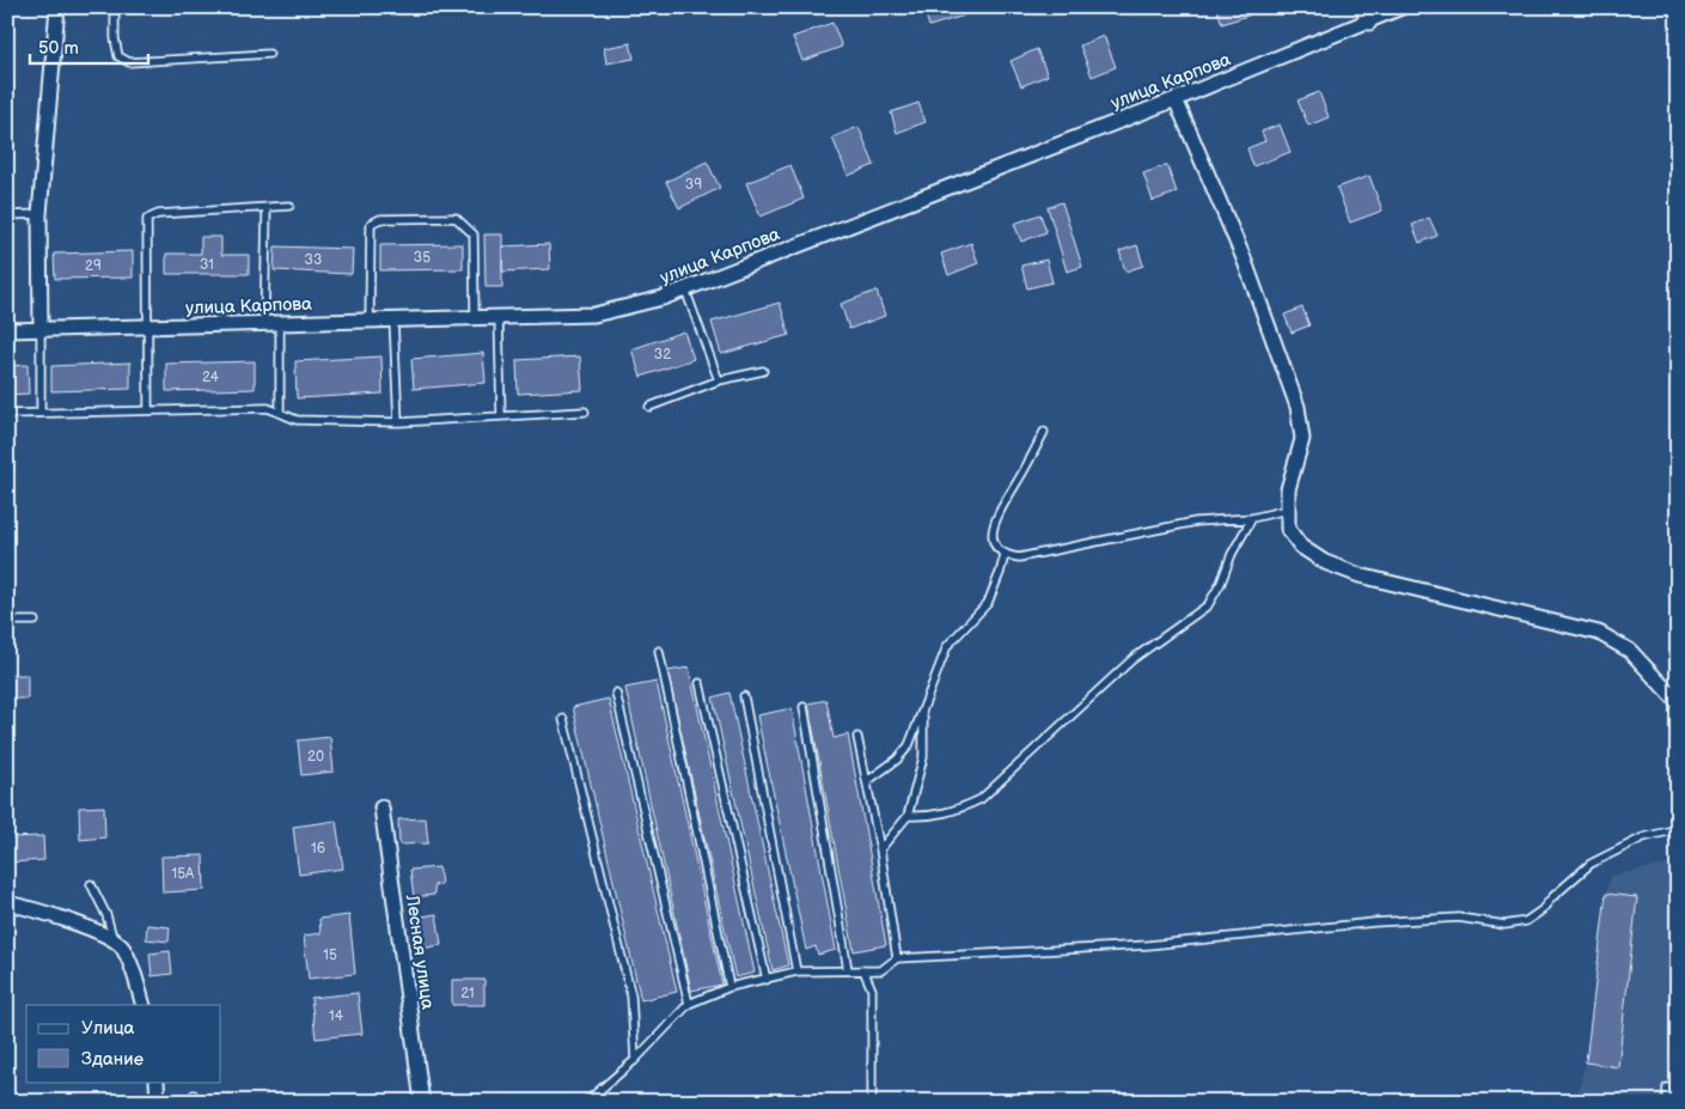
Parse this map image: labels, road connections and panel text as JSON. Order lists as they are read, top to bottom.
{
  "streets": {
    "street": ["улица Карпова", "Лесная улица"]
  },
  "house_numbers": [
    "39",
    "35",
    "33",
    "31",
    "29",
    "32",
    "24",
    "20",
    "16",
    "15А",
    "15",
    "21",
    "14"
  ],
  "legend": ["Улица", "Здание"],
  "scale_bar": "50 m"
}
